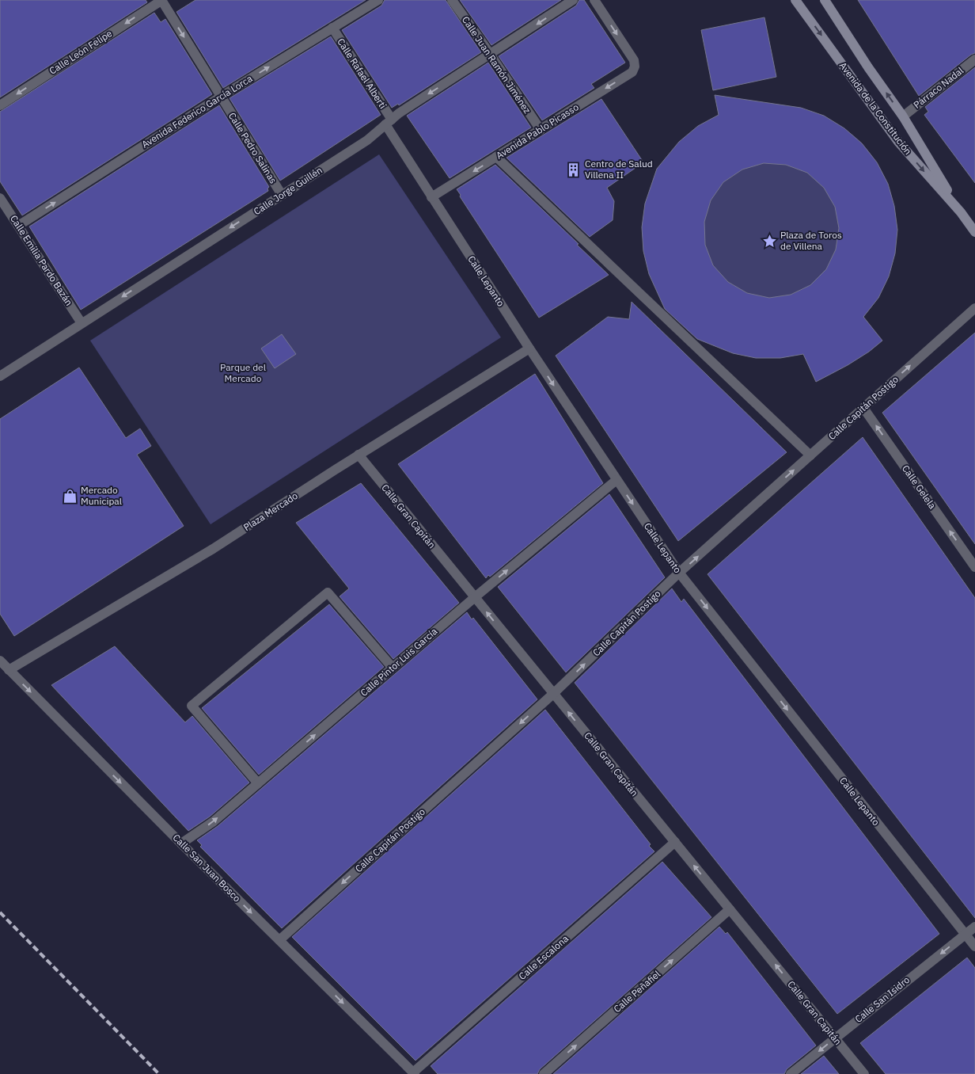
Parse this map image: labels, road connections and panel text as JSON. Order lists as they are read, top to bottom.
{
  "streets": {
    "street": [
      "Calle León Felipe",
      "Calle Juan Ramón Jiménez",
      "Calle Rafael Alberti",
      "Párraco Nadal",
      "Avenida de la Constitución",
      "Avenida Federico García Lorca",
      "Avenida Pablo Picasso",
      "Calle Pedro Salinas",
      "Calle Jorge Guillén",
      "Calle Emilia Pardo Bazán",
      "Calle Lepanto",
      "Calle Capitán Postigo",
      "Calle Gelela",
      "Plaza Mercado",
      "Calle Gran Capitán",
      "Calle Pintor Luis García",
      "Calle San Juan Bosco",
      "Calle Escalona",
      "Calle Peñafiel",
      "Calle San Isidro"
    ]
  },
  "crossings": [
    ["Calle León Felipe", "Calle Pedro Salinas"],
    ["Calle Juan Ramón Jiménez", "Avenida Pablo Picasso"],
    ["Calle Juan Ramón Jiménez", "Calle Jorge Guillén"],
    ["Calle Rafael Alberti", "Avenida Federico García Lorca"],
    ["Calle Rafael Alberti", "Calle Jorge Guillén"],
    ["Calle Rafael Alberti", "Calle Lepanto"],
    ["Avenida Federico García Lorca", "Calle Pedro Salinas"],
    ["Avenida Federico García Lorca", "Calle Emilia Pardo Bazán"],
    ["Avenida Pablo Picasso", "Calle Lepanto"],
    ["Calle Pedro Salinas", "Calle Jorge Guillén"],
    ["Calle Jorge Guillén", "Calle Emilia Pardo Bazán"],
    ["Calle Jorge Guillén", "Calle Lepanto"],
    ["Calle Lepanto", "Calle Capitán Postigo"],
    ["Calle Lepanto", "Plaza Mercado"],
    ["Calle Lepanto", "Calle Pintor Luis García"],
    ["Calle Lepanto", "Calle San Isidro"],
    ["Calle Capitán Postigo", "Calle Gelela"],
    ["Calle Capitán Postigo", "Calle Gran Capitán"],
    ["Calle Capitán Postigo", "Calle San Juan Bosco"],
    ["Plaza Mercado", "Calle Gran Capitán"],
    ["Plaza Mercado", "Calle San Juan Bosco"],
    ["Calle Gran Capitán", "Calle Pintor Luis García"],
    ["Calle Gran Capitán", "Calle Escalona"],
    ["Calle Gran Capitán", "Calle Peñafiel"],
    ["Calle Gran Capitán", "Calle San Isidro"],
    ["Calle Pintor Luis García", "Calle San Juan Bosco"],
    ["Calle San Juan Bosco", "Calle Escalona"]
  ],
  "one_way": [
    "Calle León Felipe",
    "Avenida Federico García Lorca",
    "Calle Pedro Salinas",
    "Calle Jorge Guillén",
    "Calle Lepanto",
    "Calle Gelela",
    "Calle Gran Capitán",
    "Calle Pintor Luis García",
    "Calle San Juan Bosco",
    "Calle Peñafiel",
    "Calle San Isidro"
  ],
  "parks": ["Parque del Mercado"],
  "places": {
    "building": ["Centro de Salud Villena II"],
    "place": ["Plaza de Toros de Villena"],
    "shop": ["Mercado Municipal"]
  }
}
